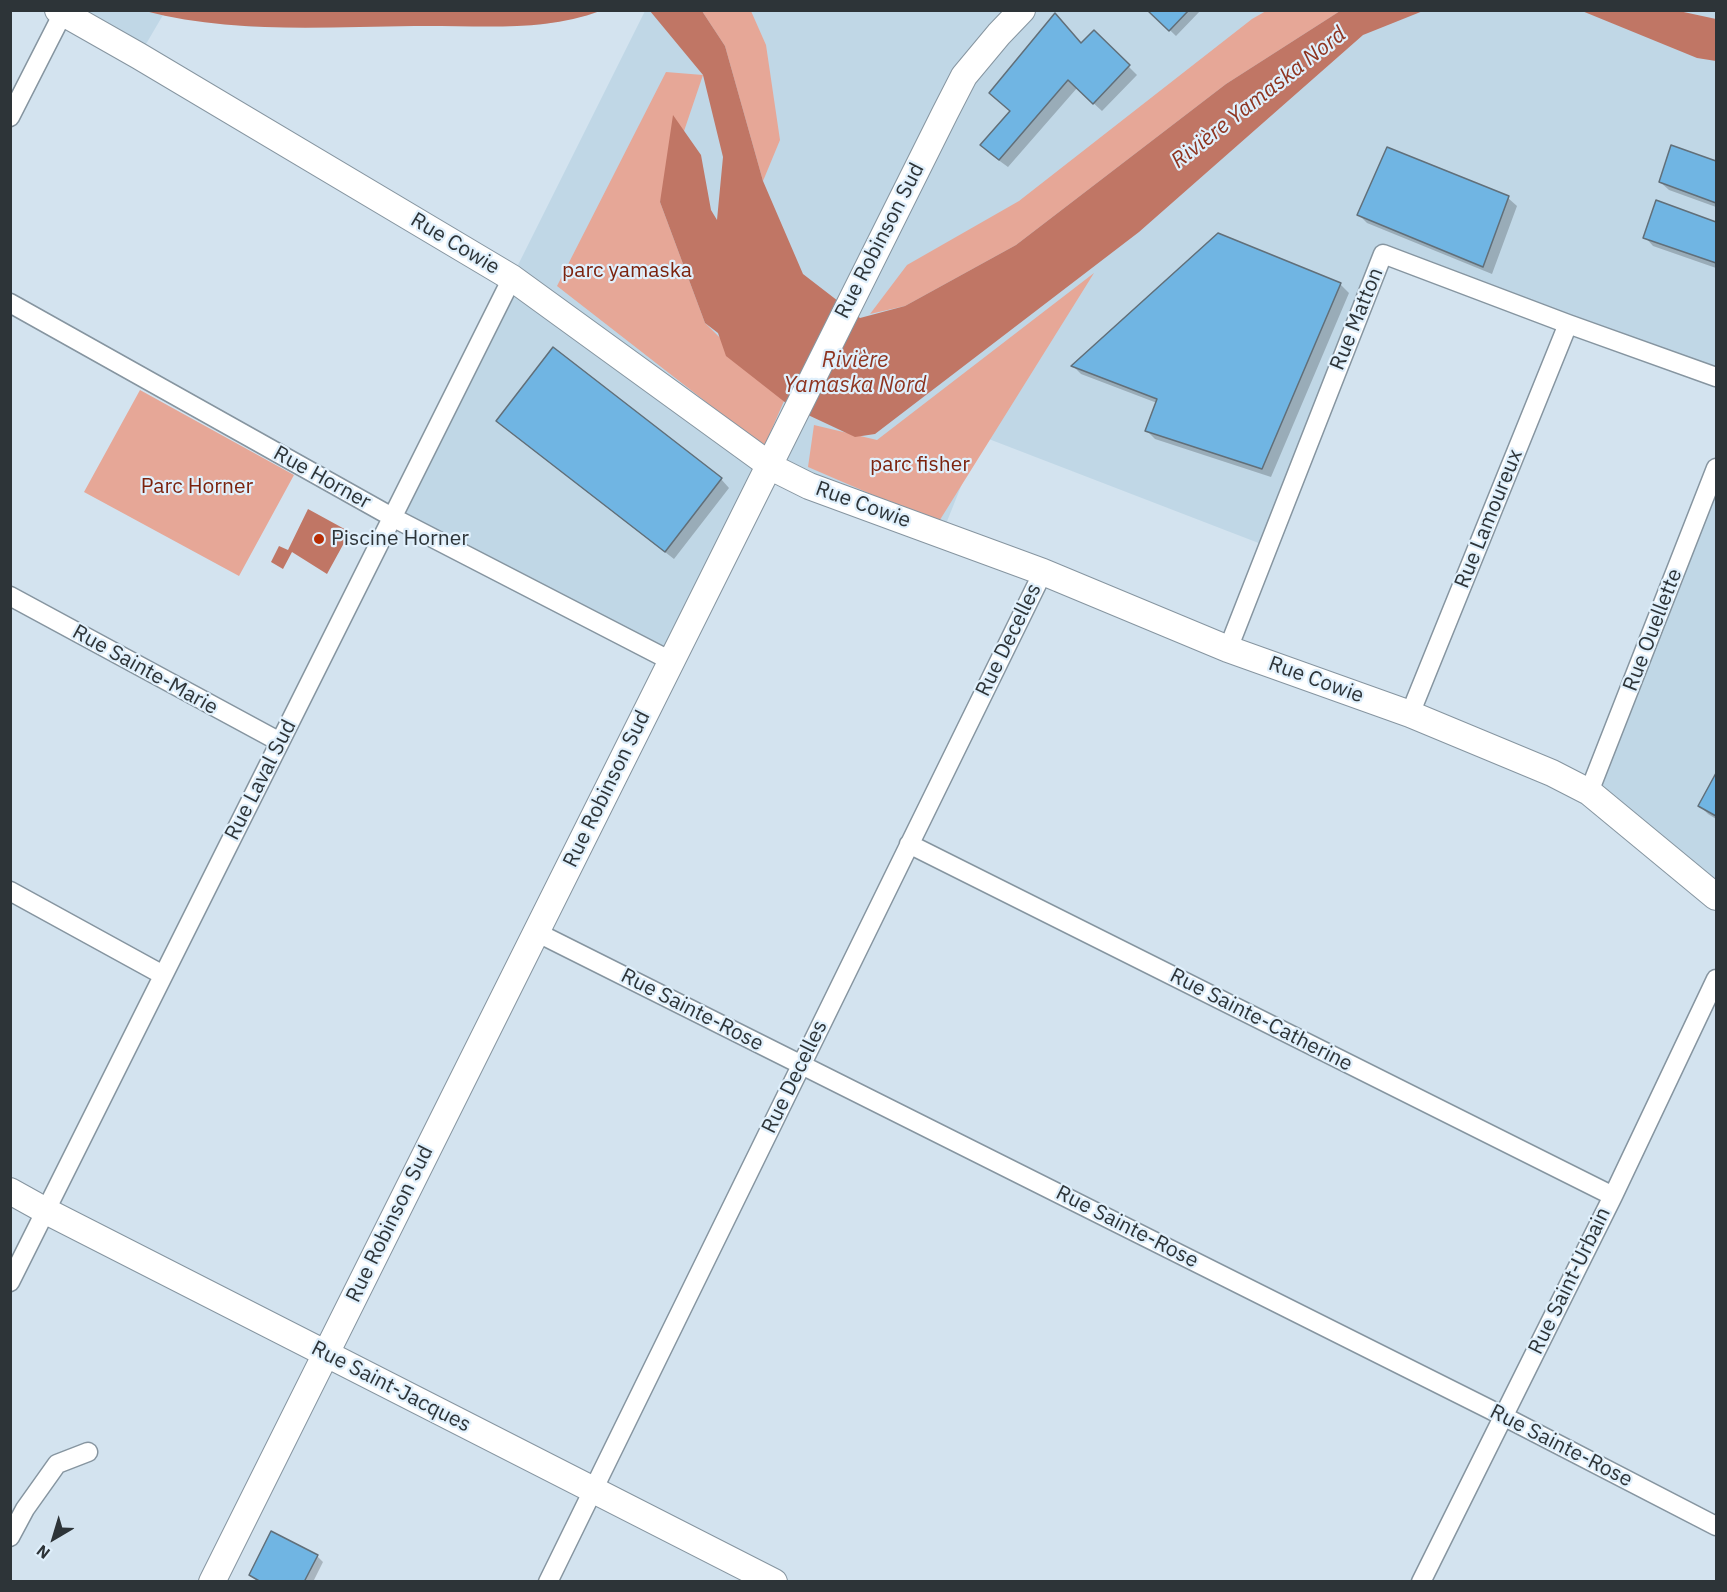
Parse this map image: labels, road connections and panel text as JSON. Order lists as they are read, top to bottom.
{
  "streets": {
    "street": [
      "Rue Robinson Sud",
      "Rue Cowie",
      "Rue Matton",
      "Rue Horner",
      "Rue Lamoureux",
      "Rue Ouellette",
      "Rue Decelles",
      "Rue Sainte-Marie",
      "Rue Laval Sud",
      "Rue Sainte-Rose",
      "Rue Sainte-Catherine",
      "Rue Saint-Urbain",
      "Rue Saint-Jacques"
    ]
  },
  "crossings": [
    ["Rue Robinson Sud", "Rue Cowie"],
    ["Rue Robinson Sud", "Rue Horner"],
    ["Rue Robinson Sud", "Rue Sainte-Rose"],
    ["Rue Robinson Sud", "Rue Saint-Jacques"],
    ["Rue Cowie", "Rue Matton"],
    ["Rue Cowie", "Rue Lamoureux"],
    ["Rue Cowie", "Rue Ouellette"],
    ["Rue Cowie", "Rue Decelles"],
    ["Rue Cowie", "Rue Laval Sud"],
    ["Rue Matton", "Rue Lamoureux"],
    ["Rue Horner", "Rue Laval Sud"],
    ["Rue Decelles", "Rue Sainte-Rose"],
    ["Rue Decelles", "Rue Sainte-Catherine"],
    ["Rue Decelles", "Rue Saint-Jacques"],
    ["Rue Sainte-Marie", "Rue Laval Sud"],
    ["Rue Laval Sud", "Rue Saint-Jacques"],
    ["Rue Sainte-Rose", "Rue Saint-Urbain"],
    ["Rue Sainte-Catherine", "Rue Saint-Urbain"]
  ],
  "water": ["Rivière Yamaska Nord"],
  "parks": ["parc yamaska", "parc fisher", "Parc Horner"],
  "places": ["Piscine Horner"],
  "north": "bottom left"
}
